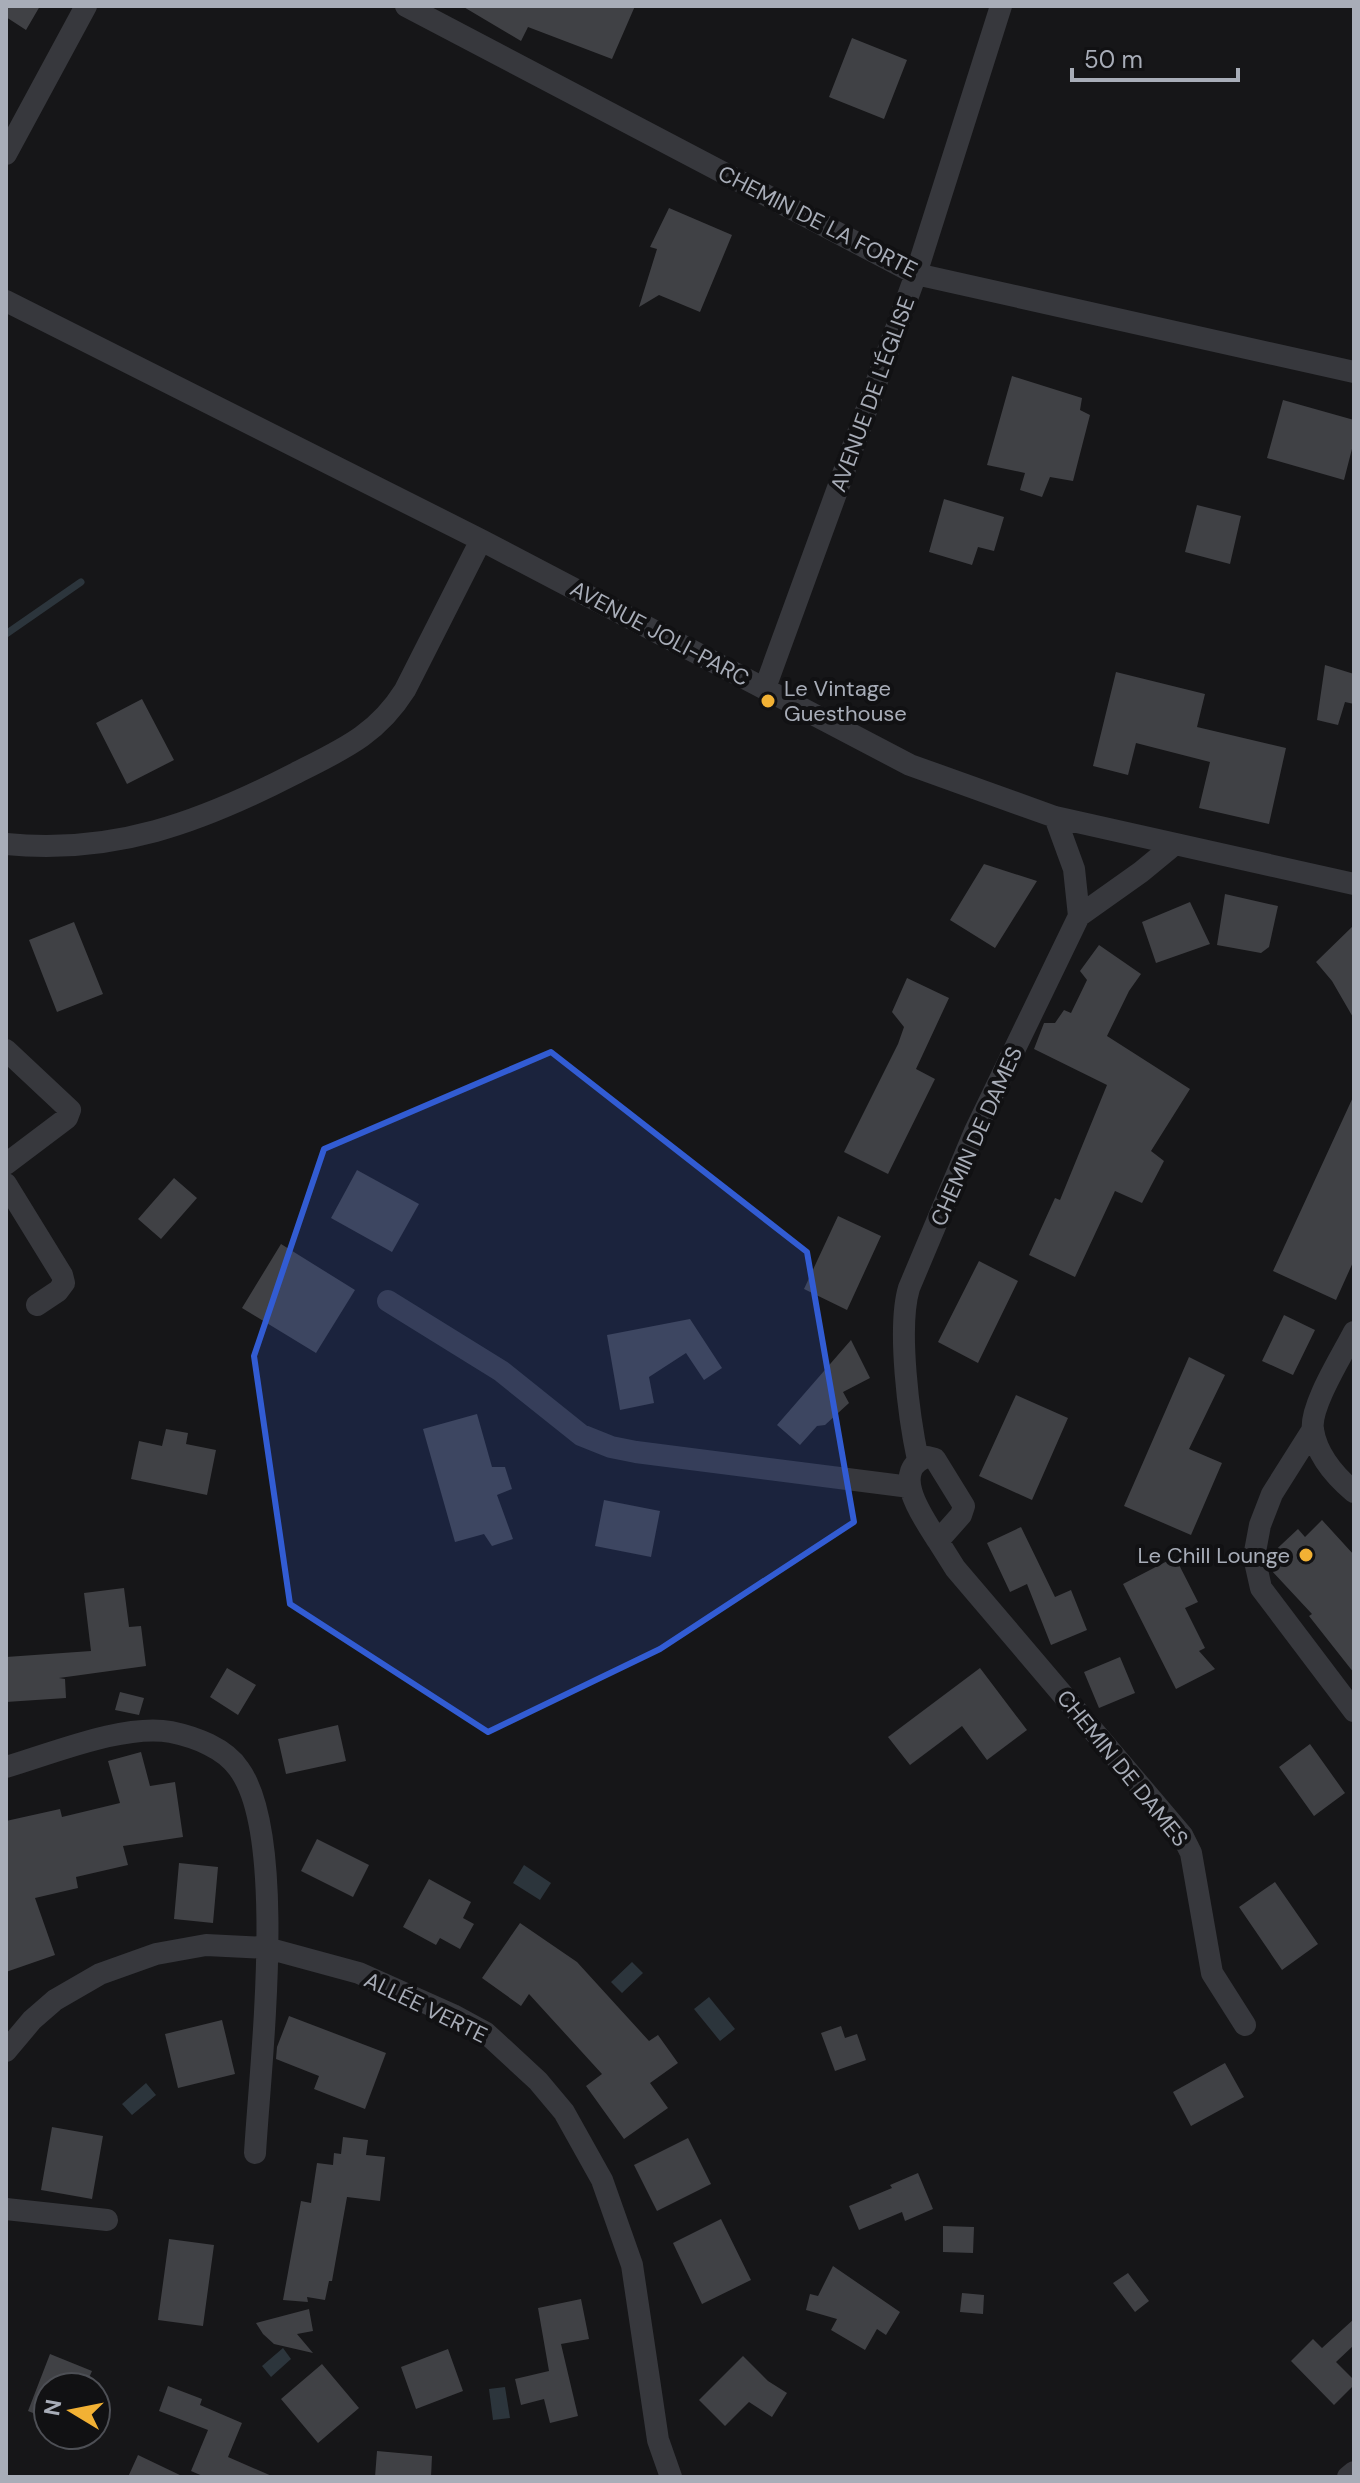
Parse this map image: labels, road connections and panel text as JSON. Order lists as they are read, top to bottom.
{
  "streets": {
    "street": [
      "CHEMIN DE LA FORTE",
      "AVENUE DE L'ÉGLISE",
      "AVENUE JOLI-PARC",
      "CHEMIN DE DAMES",
      "ALLÉE VERTE"
    ]
  },
  "crossings": [
    ["CHEMIN DE LA FORTE", "AVENUE DE L'ÉGLISE"],
    ["AVENUE DE L'ÉGLISE", "AVENUE JOLI-PARC"]
  ],
  "places": ["Le Vintage Guesthouse", "Le Chill Lounge"],
  "scale_bar": "50 m",
  "north": "left"
}
